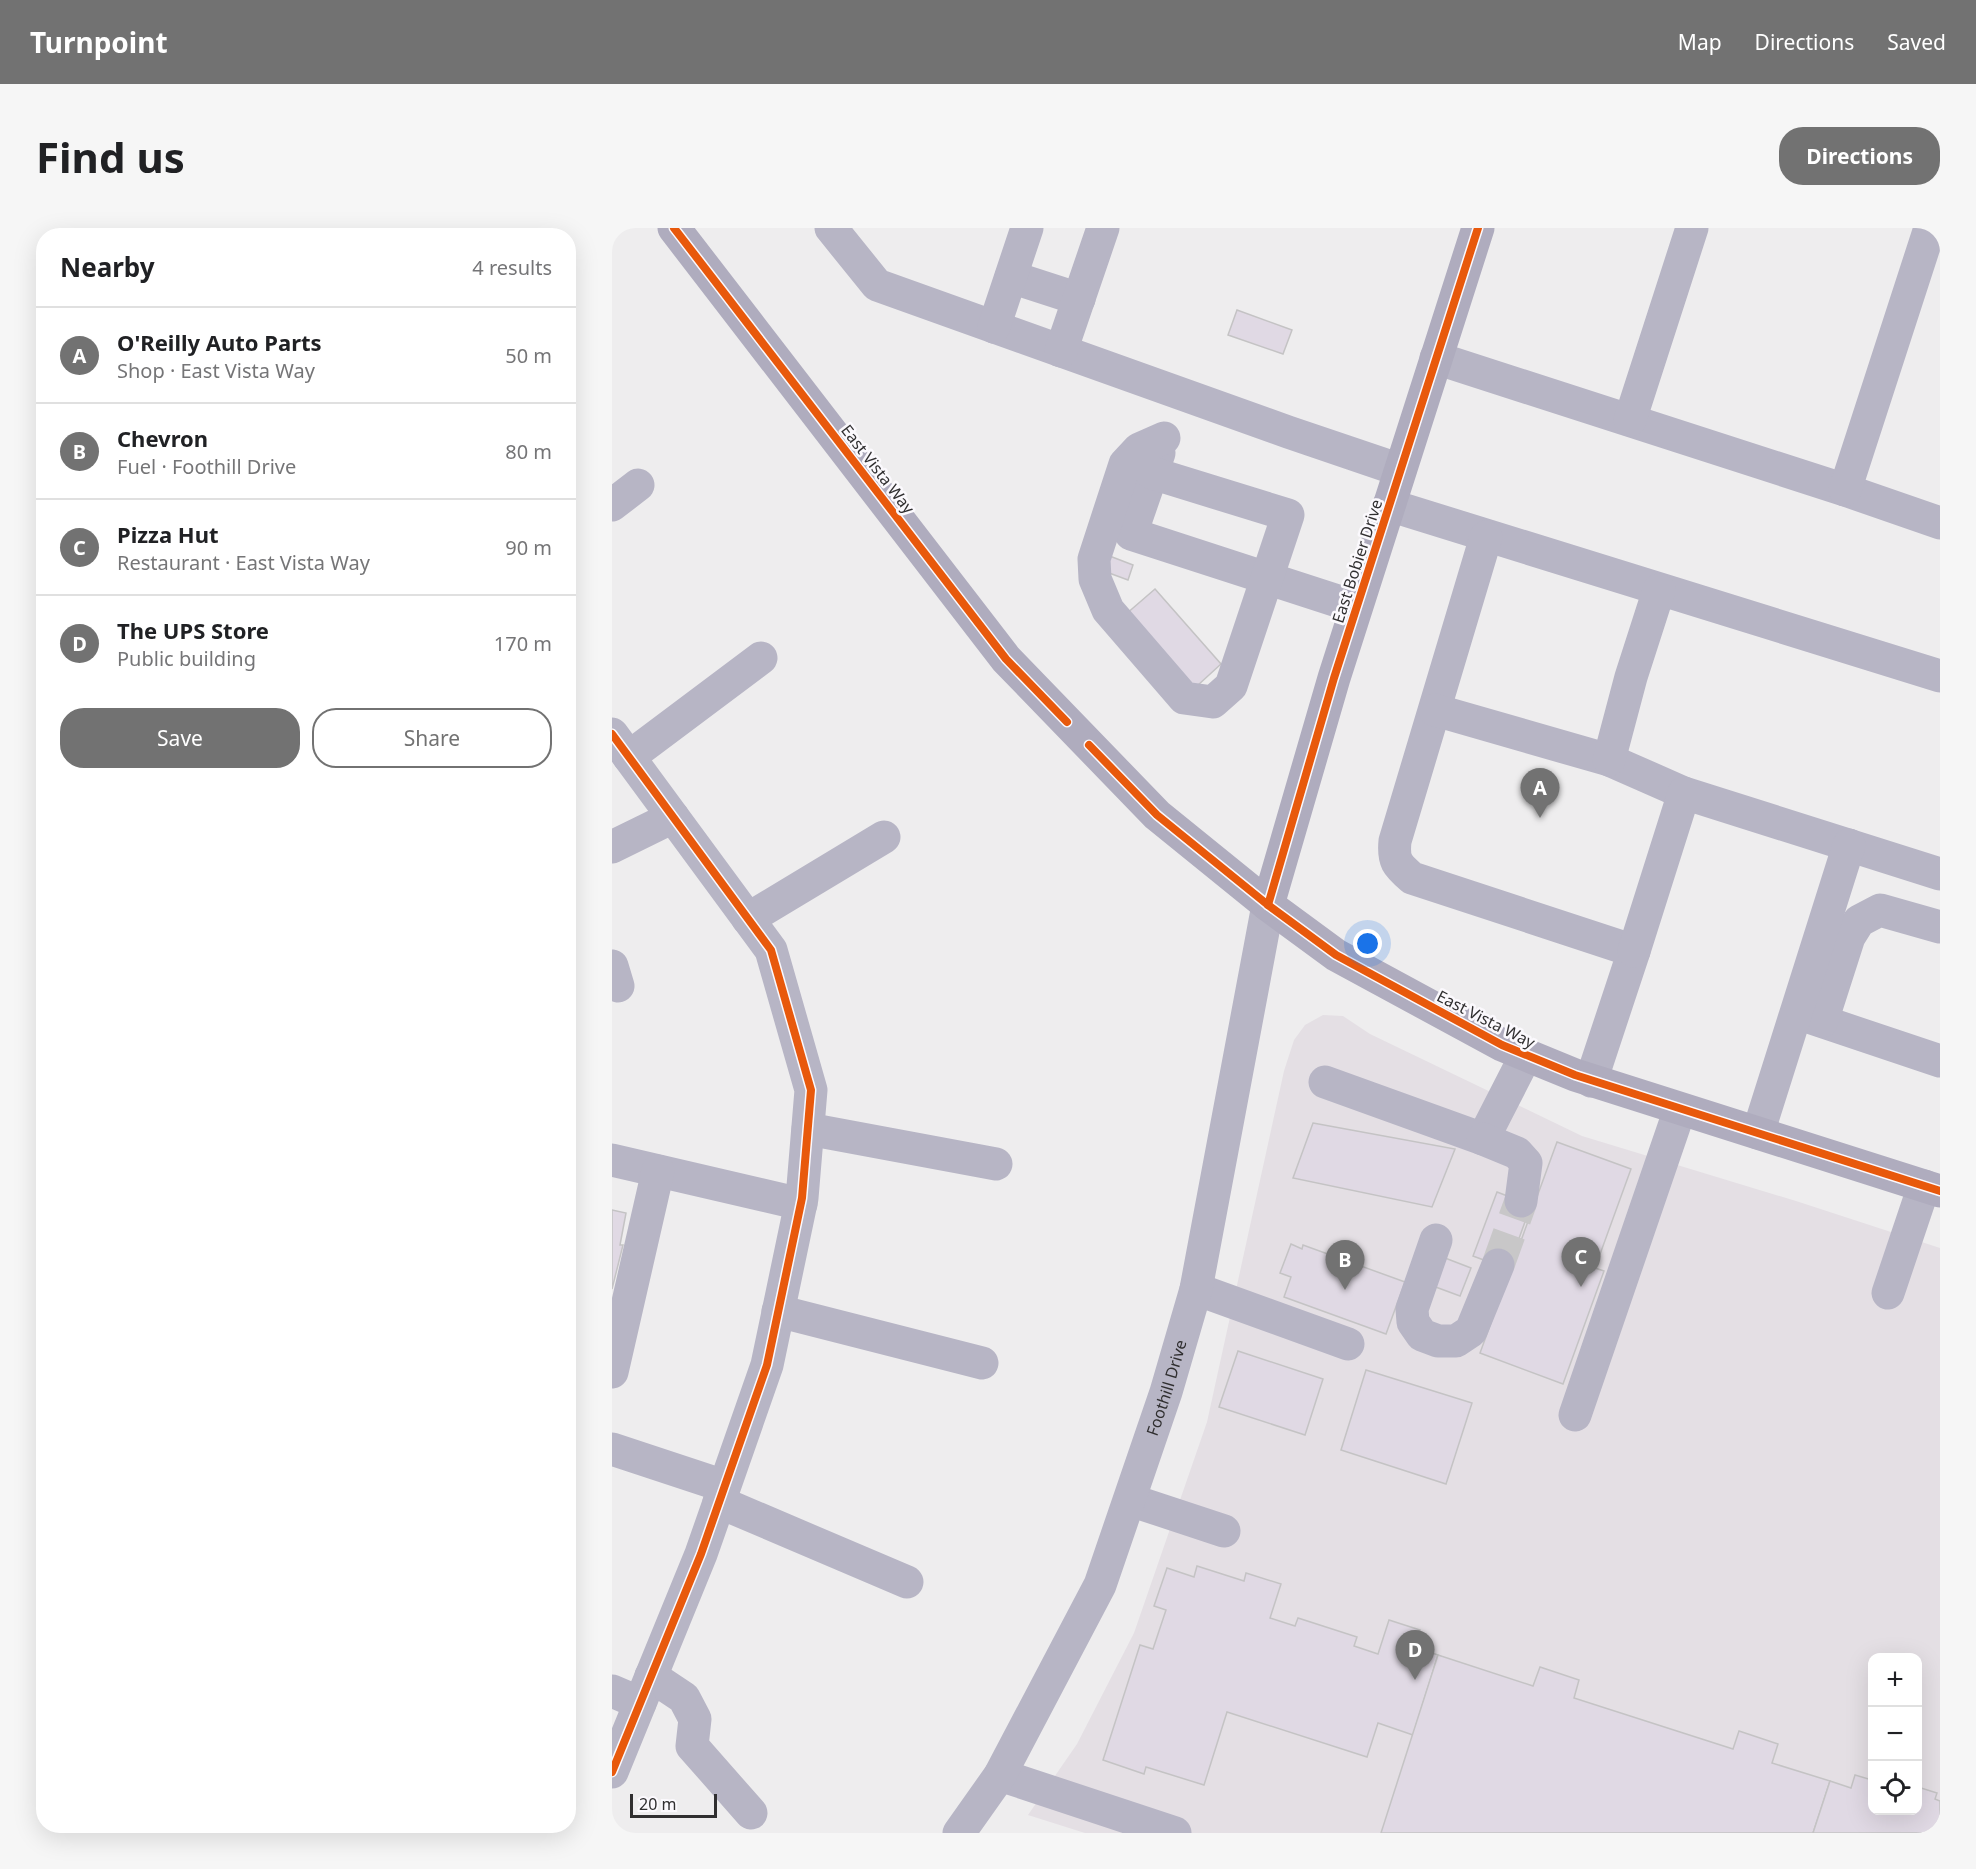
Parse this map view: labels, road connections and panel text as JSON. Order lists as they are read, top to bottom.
{
  "streets": {
    "main road": ["East Vista Way", "East Bobier Drive"],
    "street": ["Foothill Drive"]
  },
  "crossings": [
    ["East Vista Way", "East Bobier Drive"],
    ["East Vista Way", "Foothill Drive"],
    ["East Bobier Drive", "Foothill Drive"]
  ],
  "scale_bar": "20 m",
  "page": {
    "header": "Turnpoint",
    "nav": ["Map", "Directions", "Saved"],
    "buttons": [
      "Directions",
      ["Save", "Share"]
    ],
    "title": "Find us",
    "heading": ["Nearby", "4 results"],
    "list": [
      {
        "mark": "A",
        "name": "O'Reilly Auto Parts",
        "note": "Shop · East Vista Way",
        "value": "50 m"
      },
      {
        "mark": "B",
        "name": "Chevron",
        "note": "Fuel · Foothill Drive",
        "value": "80 m"
      },
      {
        "mark": "C",
        "name": "Pizza Hut",
        "note": "Restaurant · East Vista Way",
        "value": "90 m"
      },
      {
        "mark": "D",
        "name": "The UPS Store",
        "note": "Public building",
        "value": "170 m"
      }
    ],
    "pins": [
      "A",
      "C",
      "B",
      "D"
    ],
    "map_buttons": ["+", "−"],
    "scale": "20 m"
  }
}
